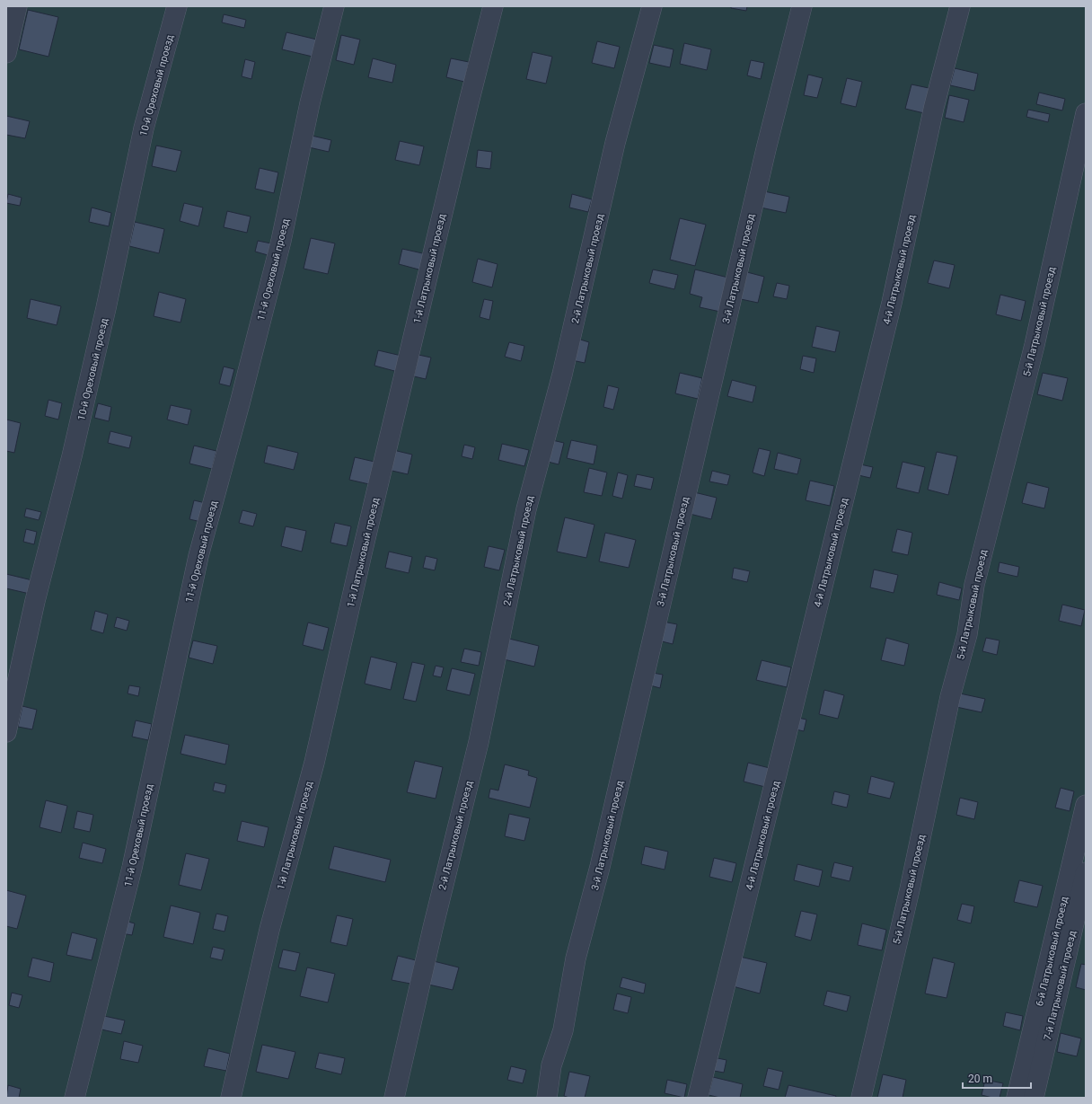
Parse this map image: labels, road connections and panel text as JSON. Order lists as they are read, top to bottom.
{
  "streets": {
    "lane": [
      "10-й Ореховый проезд",
      "1-й Латрыковый проезд",
      "2-й Латрыковый проезд",
      "3-й Латрыковый проезд",
      "11-й Ореховый проезд",
      "4-й Латрыковый проезд",
      "5-й Латрыковый проезд",
      "6-й Латрыковый проезд",
      "7-й Латрыковый проезд"
    ]
  },
  "scale_bar": "20 m"
}
